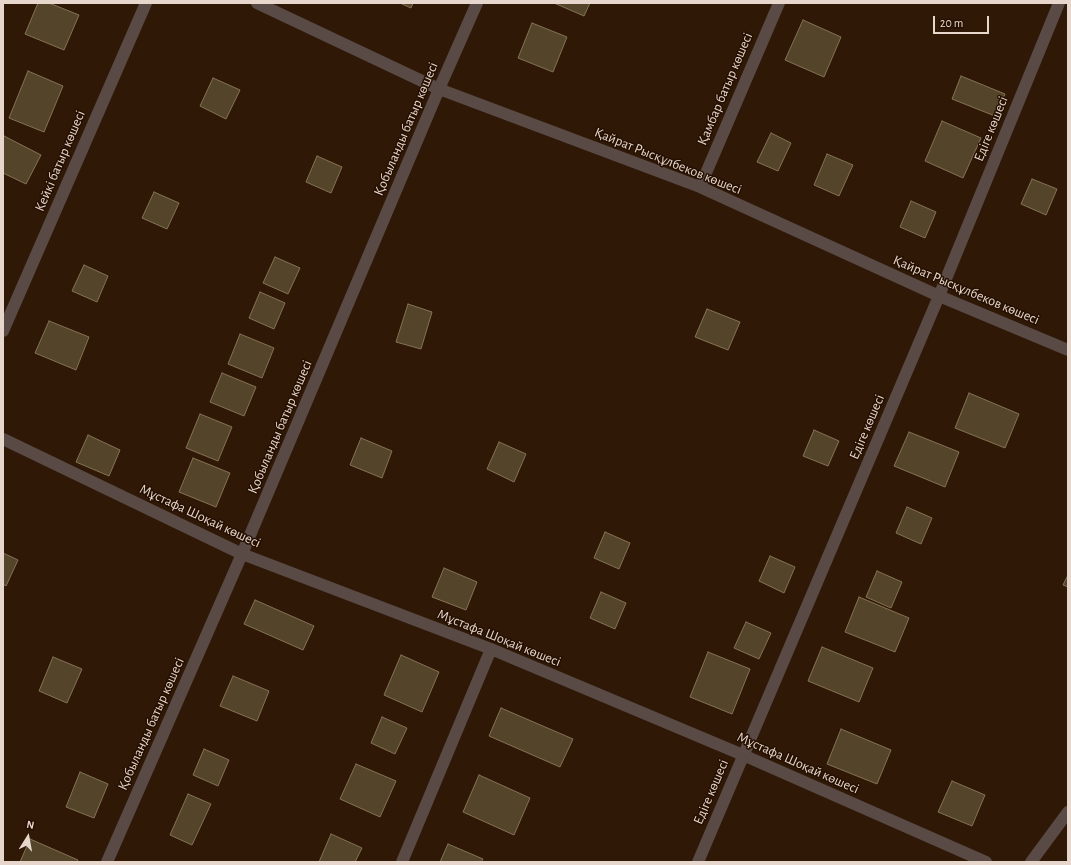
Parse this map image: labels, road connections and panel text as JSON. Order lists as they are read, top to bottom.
{
  "streets": {
    "street": [
      "Қамбар батыр көшесі",
      "Қобыланды батыр көшесі",
      "Едіге көшесі",
      "Кейкі батыр көшесі",
      "Қайрат Рысқұлбеков көшесі",
      "Мұстафа Шоқай көшесі"
    ]
  },
  "crossings": [
    ["Қамбар батыр көшесі", "Қайрат Рысқұлбеков көшесі"],
    ["Қобыланды батыр көшесі", "Қайрат Рысқұлбеков көшесі"],
    ["Қобыланды батыр көшесі", "Мұстафа Шоқай көшесі"],
    ["Едіге көшесі", "Қайрат Рысқұлбеков көшесі"],
    ["Едіге көшесі", "Мұстафа Шоқай көшесі"]
  ],
  "scale_bar": "20 m",
  "north": "top"
}
